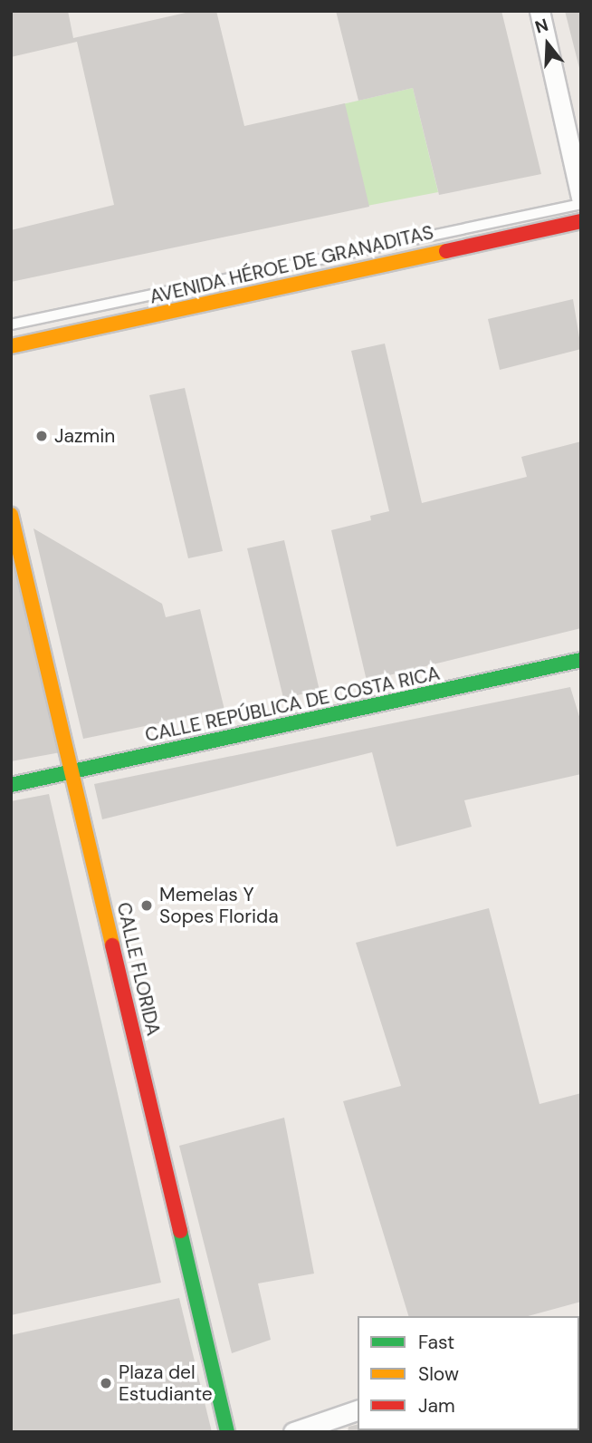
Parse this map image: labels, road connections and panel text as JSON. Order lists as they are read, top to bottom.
{
  "streets": {
    "street": ["AVENIDA HÉROE DE GRANADITAS", "CALLE REPÚBLICA DE COSTA RICA", "CALLE FLORIDA"]
  },
  "crossings": [
    ["CALLE REPÚBLICA DE COSTA RICA", "CALLE FLORIDA"]
  ],
  "places": ["Jazmin", "Memelas Y Sopes Florida", "Plaza del Estudiante"],
  "legend": ["Fast", "Slow", "Jam"],
  "north": "top"
}
